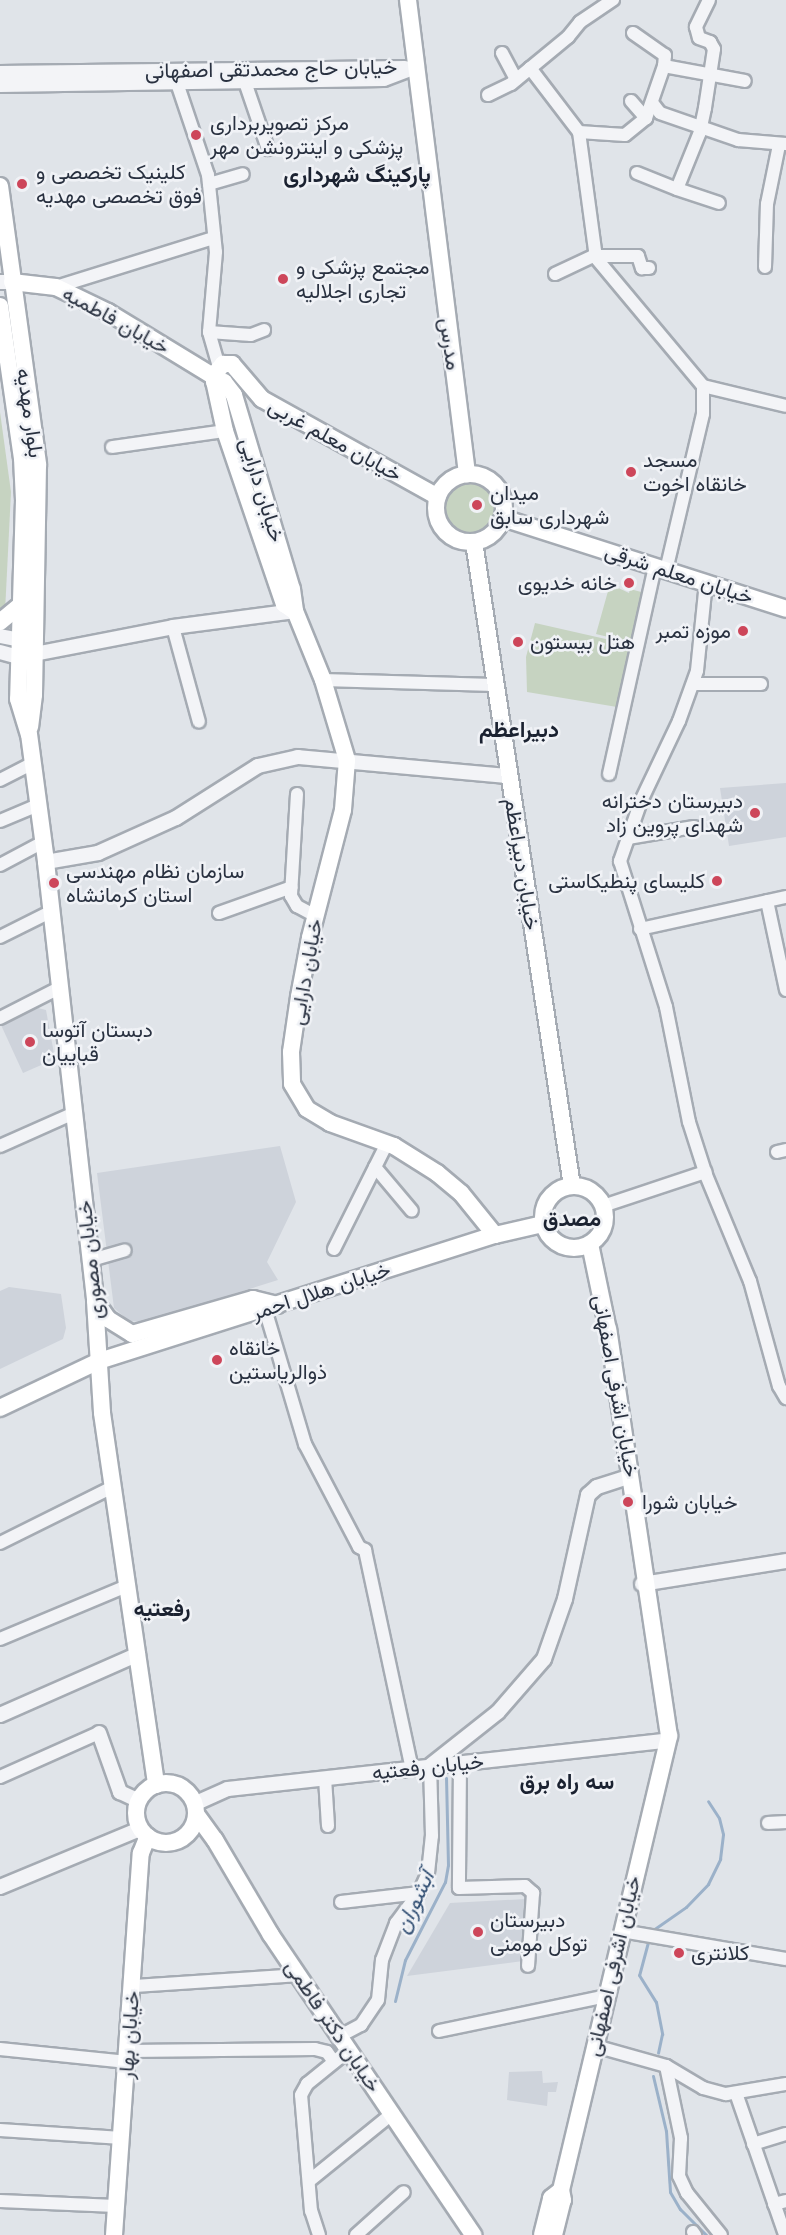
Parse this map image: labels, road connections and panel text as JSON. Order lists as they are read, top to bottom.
{
  "streets": {
    "main road": [
      "خیابان فاطمیه",
      "مدرس",
      "بلوار مهدیه",
      "خیابان معلم غربی",
      "خیابان دارایی",
      "خیابان معلم شرقی",
      "خیابان دبیراعظم",
      "خیابان مصوری",
      "خیابان هلال احمر",
      "خیابان اشرفی اصفهانی",
      "خیابان دکتر فاطمی",
      "خیابان بهار"
    ],
    "street": ["خیابان حاج محمدتقی اصفهانی", "خیابان رفعتیه"]
  },
  "crossings": [
    ["خیابان حاج محمدتقی اصفهانی", "مدرس"],
    ["خیابان فاطمیه", "بلوار مهدیه"],
    ["خیابان فاطمیه", "خیابان معلم غربی"],
    ["خیابان فاطمیه", "خیابان دارایی"],
    ["مدرس", "خیابان معلم غربی"],
    ["مدرس", "خیابان معلم شرقی"],
    ["مدرس", "خیابان دبیراعظم"],
    ["بلوار مهدیه", "خیابان مصوری"],
    ["خیابان معلم غربی", "خیابان معلم شرقی"],
    ["خیابان معلم غربی", "خیابان دبیراعظم"],
    ["خیابان دارایی", "خیابان هلال احمر"],
    ["خیابان معلم شرقی", "خیابان دبیراعظم"],
    ["خیابان دبیراعظم", "خیابان هلال احمر"],
    ["خیابان دبیراعظم", "خیابان اشرفی اصفهانی"],
    ["خیابان مصوری", "خیابان هلال احمر"],
    ["خیابان مصوری", "خیابان رفعتیه"],
    ["خیابان مصوری", "خیابان دکتر فاطمی"],
    ["خیابان مصوری", "خیابان بهار"],
    ["خیابان هلال احمر", "خیابان اشرفی اصفهانی"],
    ["خیابان اشرفی اصفهانی", "خیابان رفعتیه"],
    ["خیابان رفعتیه", "خیابان دکتر فاطمی"],
    ["خیابان رفعتیه", "خیابان بهار"],
    ["خیابان دکتر فاطمی", "خیابان بهار"]
  ],
  "districts": [
    "پارکینگ شهرداری",
    "دبیراعظم",
    "مصدق",
    "رفعتیه",
    "سه راه برق"
  ],
  "water": ["آبشوران"],
  "places": [
    "مرکز تصویربرداری پزشکی و اینترونشن مهر",
    "کلینیک تخصصی و فوق تخصصی مهدیه",
    "مجتمع پزشکی و تجاری اجلالیه",
    "مسجد خانقاه اخوت",
    "میدان شهرداری سابق",
    "خانه خدیوی",
    "موزه تمبر",
    "هتل بیستون",
    "دبیرستان دخترانه شهدای پروین زاد",
    "کلیسای پنطیکاستی",
    "سازمان نظام مهندسی استان کرمانشاه",
    "دبستان آتوسا قباییان",
    "خانقاه ذوالریاستین",
    "خیابان شورا",
    "دبیرستان توکل مومنی",
    "کلانتری"
  ]
}
